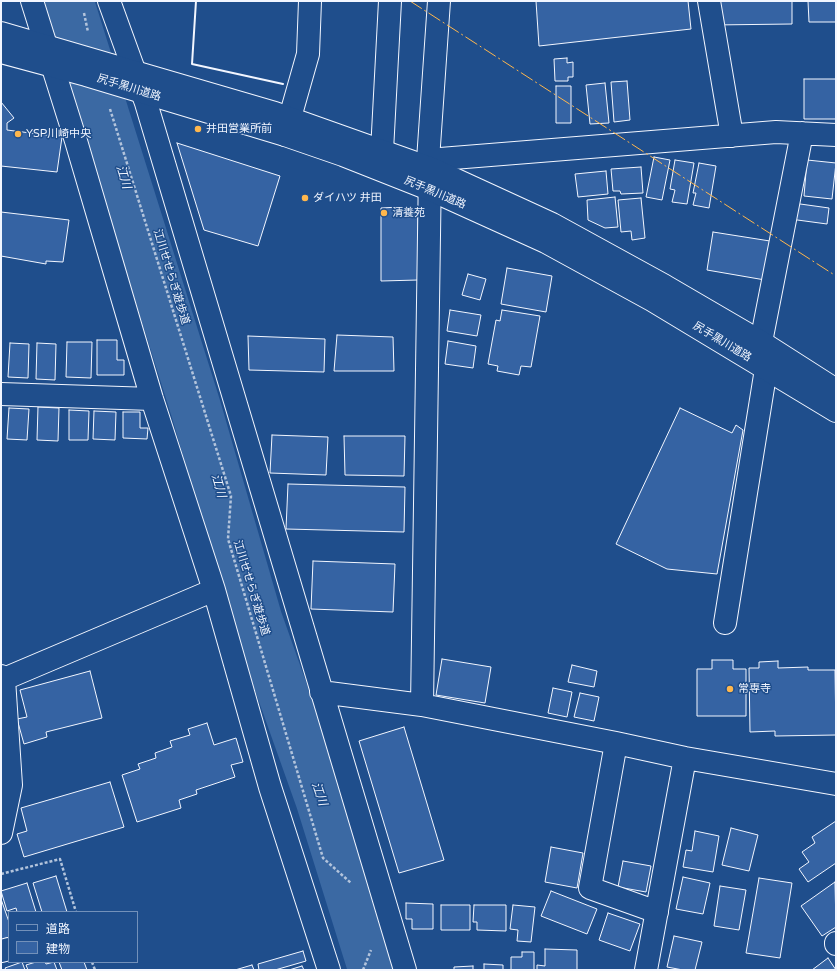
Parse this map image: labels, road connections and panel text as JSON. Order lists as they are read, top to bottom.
{
  "streets": {
    "street": ["尻手黒川道路"],
    "path": ["江川せせらぎ遊歩道"]
  },
  "water": ["江川"],
  "places": [
    "井田営業所前",
    "YSP川崎中央",
    "ダイハツ 井田",
    "清養苑",
    "常専寺"
  ],
  "legend": ["道路", "建物"]
}
